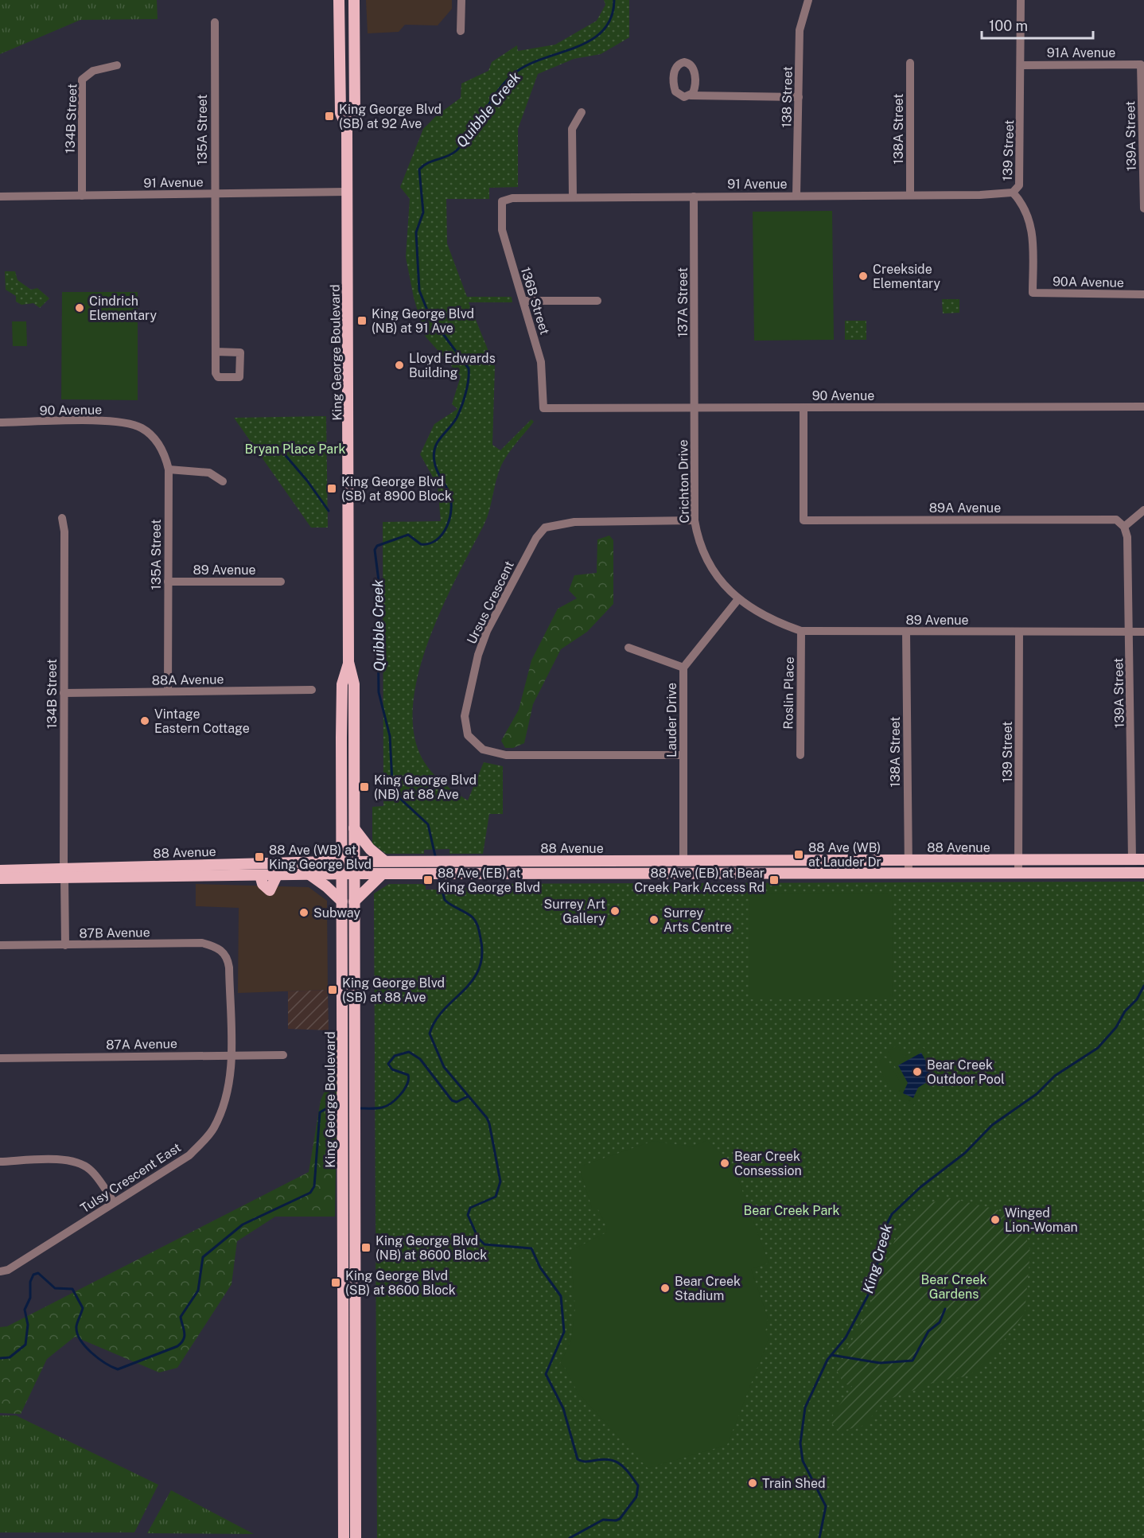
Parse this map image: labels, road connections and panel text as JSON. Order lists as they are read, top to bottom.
{
  "streets": {
    "main road": ["King George Boulevard", "88 Avenue"],
    "street": [
      "91A Avenue",
      "138 Street",
      "134B Street",
      "138A Street",
      "135A Street",
      "139A Street",
      "139 Street",
      "91 Avenue",
      "90A Avenue",
      "136B Street",
      "137A Street",
      "90 Avenue",
      "Crichton Drive",
      "89A Avenue",
      "89 Avenue",
      "Ursus Crescent",
      "88A Avenue",
      "Roslin Place",
      "Lauder Drive",
      "87B Avenue",
      "87A Avenue",
      "Tulsy Crescent East"
    ]
  },
  "crossings": [
    ["91A Avenue", "139A Street"],
    ["91A Avenue", "139 Street"],
    ["138 Street", "91 Avenue"],
    ["134B Street", "91 Avenue"],
    ["134B Street", "88A Avenue"],
    ["134B Street", "88 Avenue"],
    ["134B Street", "87B Avenue"],
    ["138A Street", "91 Avenue"],
    ["138A Street", "89 Avenue"],
    ["138A Street", "88 Avenue"],
    ["135A Street", "91 Avenue"],
    ["135A Street", "90 Avenue"],
    ["135A Street", "89 Avenue"],
    ["135A Street", "88A Avenue"],
    ["139A Street", "89A Avenue"],
    ["139A Street", "89 Avenue"],
    ["139A Street", "88 Avenue"],
    ["139 Street", "91 Avenue"],
    ["139 Street", "90A Avenue"],
    ["139 Street", "89 Avenue"],
    ["139 Street", "88 Avenue"],
    ["91 Avenue", "136B Street"],
    ["91 Avenue", "137A Street"],
    ["91 Avenue", "King George Boulevard"],
    ["136B Street", "90 Avenue"],
    ["137A Street", "90 Avenue"],
    ["137A Street", "Crichton Drive"],
    ["King George Boulevard", "88 Avenue"],
    ["90 Avenue", "Crichton Drive"],
    ["90 Avenue", "89A Avenue"],
    ["Crichton Drive", "89 Avenue"],
    ["Crichton Drive", "Ursus Crescent"],
    ["Crichton Drive", "Lauder Drive"],
    ["89 Avenue", "Roslin Place"],
    ["89 Avenue", "Lauder Drive"],
    ["Ursus Crescent", "Lauder Drive"],
    ["Lauder Drive", "88 Avenue"],
    ["87B Avenue", "Tulsy Crescent East"],
    ["87A Avenue", "Tulsy Crescent East"]
  ],
  "water": ["Quibble Creek", "King Creek"],
  "parks": ["Bryan Place Park", "Bear Creek Park", "Bear Creek Gardens"],
  "places": {
    "transit": [
      "King George Blvd (SB) at 92 Ave",
      "King George Blvd (NB) at 91 Ave",
      "King George Blvd (SB) at 8900 Block",
      "King George Blvd (NB) at 88 Ave",
      "88 Ave (WB) at Lauder Dr",
      "88 Ave (WB) at King George Blvd",
      "88 Ave (EB) at King George Blvd",
      "88 Ave (EB) at Bear Creek Park Access Rd",
      "King George Blvd (SB) at 88 Ave",
      "King George Blvd (NB) at 8600 Block",
      "King George Blvd (SB) at 8600 Block"
    ],
    "other": [
      "Creekside Elementary",
      "Cindrich Elementary",
      "Lloyd Edwards Building",
      "Vintage Eastern Cottage",
      "Surrey Art Gallery",
      "Subway",
      "Surrey Arts Centre",
      "Bear Creek Outdoor Pool",
      "Bear Creek Consession",
      "Winged Lion-Woman",
      "Bear Creek Stadium",
      "Train Shed"
    ]
  },
  "scale_bar": "100 m"
}
